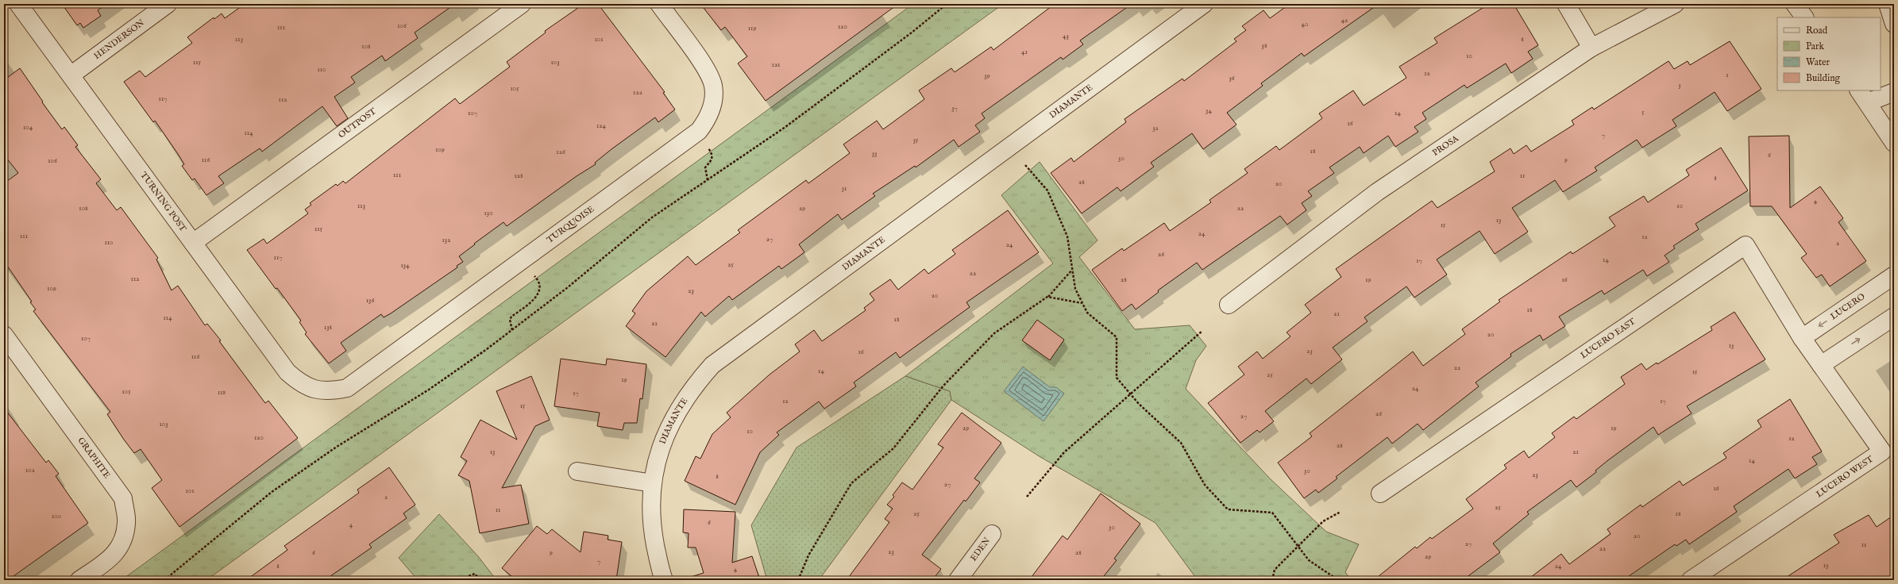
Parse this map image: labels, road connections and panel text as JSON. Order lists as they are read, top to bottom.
{
  "streets": {
    "street": [
      "HENDERSON",
      "DIAMANTE",
      "OUTPOST",
      "PROSA",
      "TURNING POST",
      "TURQUOISE",
      "LUCERO",
      "LUCERO EAST",
      "GRAPHITE",
      "LUCERO WEST",
      "EDEN"
    ]
  },
  "crossings": [
    ["HENDERSON", "TURNING POST"],
    ["OUTPOST", "TURNING POST"],
    ["TURNING POST", "TURQUOISE"],
    ["LUCERO", "LUCERO EAST"],
    ["LUCERO", "LUCERO WEST"],
    ["LUCERO EAST", "LUCERO WEST"]
  ],
  "house_numbers": [
    "42",
    "40",
    "106",
    "120",
    "111",
    "119",
    "43",
    "113",
    "101",
    "8",
    "38",
    "108",
    "41",
    "10",
    "115",
    "103",
    "121",
    "110",
    "12",
    "1",
    "39",
    "36",
    "3",
    "105",
    "122",
    "117",
    "112",
    "37",
    "34",
    "5",
    "107",
    "14",
    "16",
    "124",
    "104",
    "32",
    "114",
    "7",
    "35",
    "109",
    "18",
    "126",
    "33",
    "6",
    "30",
    "116",
    "9",
    "106",
    "111",
    "128",
    "11",
    "8",
    "28",
    "20",
    "31",
    "4",
    "113",
    "10",
    "108",
    "29",
    "22",
    "130",
    "13",
    "15",
    "115",
    "24",
    "111",
    "12",
    "27",
    "132",
    "110",
    "2",
    "24",
    "26",
    "117",
    "14",
    "17",
    "25",
    "134",
    "22",
    "112",
    "28",
    "19",
    "16",
    "109",
    "23",
    "20",
    "136",
    "18",
    "21",
    "114",
    "18",
    "21",
    "138",
    "20",
    "107",
    "13",
    "23",
    "16",
    "116",
    "22",
    "14",
    "15",
    "25",
    "19",
    "24",
    "105",
    "118",
    "17",
    "12",
    "17",
    "15",
    "26",
    "27",
    "103",
    "29",
    "19",
    "10",
    "120",
    "12",
    "28",
    "13",
    "21",
    "14",
    "102",
    "30",
    "23",
    "8",
    "27",
    "16",
    "101",
    "2",
    "25",
    "11",
    "25",
    "18",
    "100",
    "6",
    "4",
    "30",
    "20",
    "27",
    "11",
    "22",
    "23",
    "6",
    "9",
    "28",
    "29",
    "7",
    "13",
    "8",
    "24",
    "4"
  ],
  "legend": [
    "Road",
    "Park",
    "Water",
    "Building"
  ]
}
